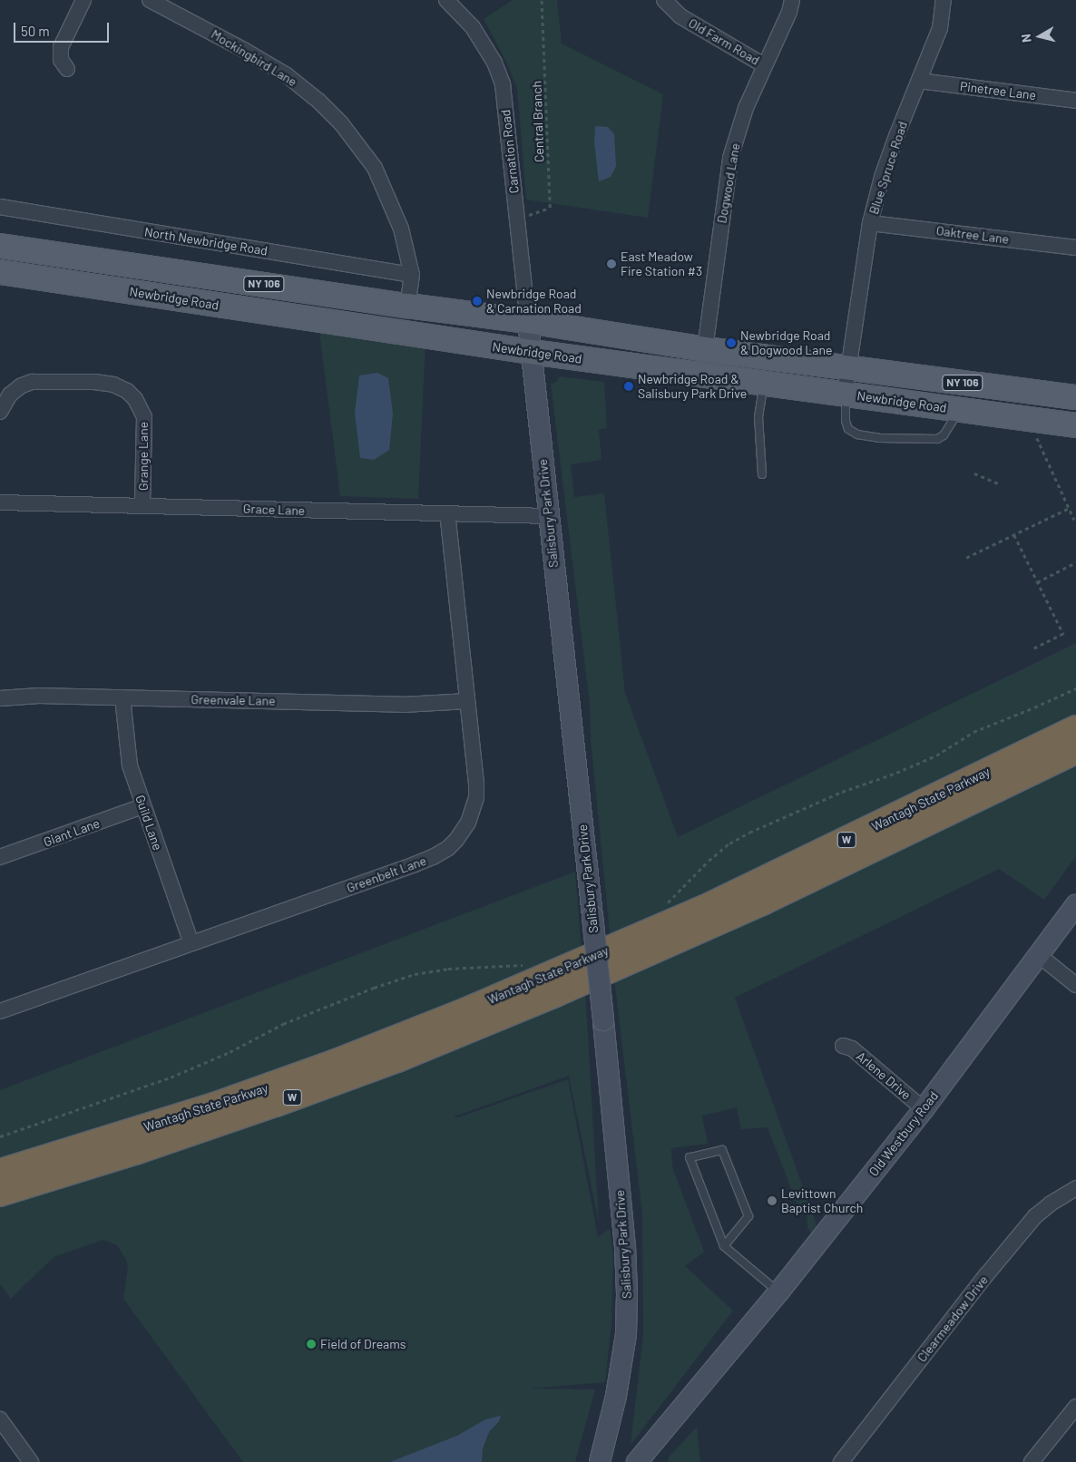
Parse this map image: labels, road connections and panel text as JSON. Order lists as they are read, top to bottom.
{
  "streets": {
    "highway": ["Wantagh State Parkway", "W"],
    "main road": [
      "NY 106",
      "Newbridge Road",
      "Salisbury Park Drive",
      "Old Westbury Road"
    ],
    "street": [
      "Old Farm Road",
      "Mockingbird Lane",
      "Pinetree Lane",
      "Carnation Road",
      "Blue Spruce Road",
      "Dogwood Lane",
      "Oaktree Lane",
      "North Newbridge Road",
      "Grange Lane",
      "Grace Lane",
      "Greenvale Lane",
      "Guild Lane",
      "Giant Lane",
      "Greenbelt Lane",
      "Arlene Drive",
      "Clearmeadow Drive"
    ],
    "path": ["Central Branch"]
  },
  "crossings": [
    ["Old Farm Road", "Dogwood Lane"],
    ["Mockingbird Lane", "North Newbridge Road"],
    ["Mockingbird Lane", "Newbridge Road"],
    ["Pinetree Lane", "Blue Spruce Road"],
    ["Central Branch", "Carnation Road"],
    ["Carnation Road", "Newbridge Road"],
    ["Carnation Road", "Salisbury Park Drive"],
    ["Blue Spruce Road", "Oaktree Lane"],
    ["Blue Spruce Road", "Newbridge Road"],
    ["Dogwood Lane", "Newbridge Road"],
    ["Newbridge Road", "Salisbury Park Drive"],
    ["Grange Lane", "Grace Lane"],
    ["Grace Lane", "Salisbury Park Drive"],
    ["Grace Lane", "Greenbelt Lane"],
    ["Greenvale Lane", "Guild Lane"],
    ["Greenvale Lane", "Greenbelt Lane"],
    ["Guild Lane", "Giant Lane"],
    ["Guild Lane", "Greenbelt Lane"],
    ["Arlene Drive", "Old Westbury Road"]
  ],
  "places": [
    "East Meadow Fire Station #3",
    "Newbridge Road & Carnation Road",
    "Newbridge Road & Dogwood Lane",
    "Newbridge Road & Salisbury Park Drive",
    "Levittown Baptist Church",
    "Field of Dreams"
  ],
  "scale_bar": "50 m",
  "north": "left"
}
